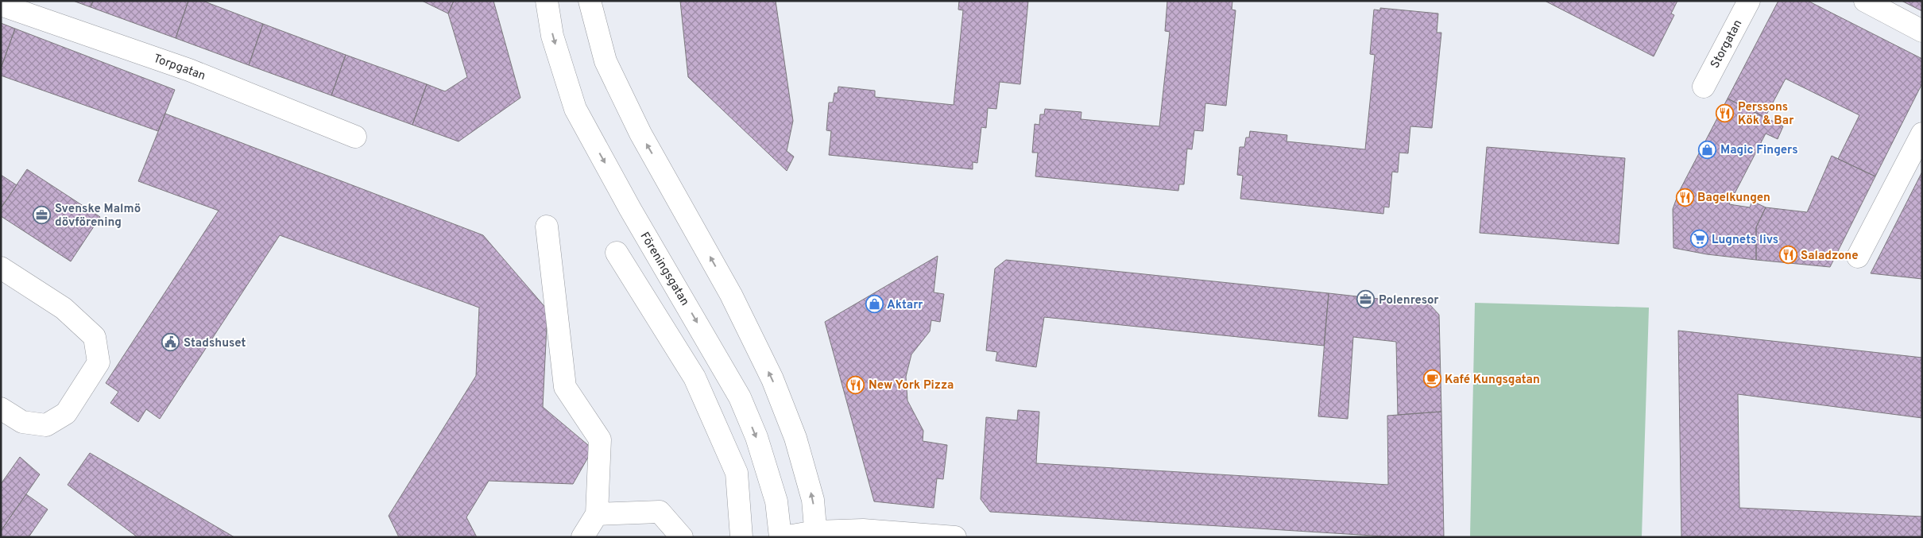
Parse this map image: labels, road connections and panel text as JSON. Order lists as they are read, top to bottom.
{
  "streets": {
    "street": ["Storgatan", "Torpgatan", "Föreningsgatan"]
  },
  "places": {
    "restaurant": [
      "Perssons Kök & Bar",
      "Bagelkungen",
      "Saladzone",
      "New York Pizza"
    ],
    "shop": ["Magic Fingers", "Aktarr"],
    "office": ["Svenske Malmö dövförening", "Polenresor"],
    "supermarket": ["Lugnets livs"],
    "public building": ["Stadshuset"],
    "cafe": ["Kafé Kungsgatan"]
  }
}
